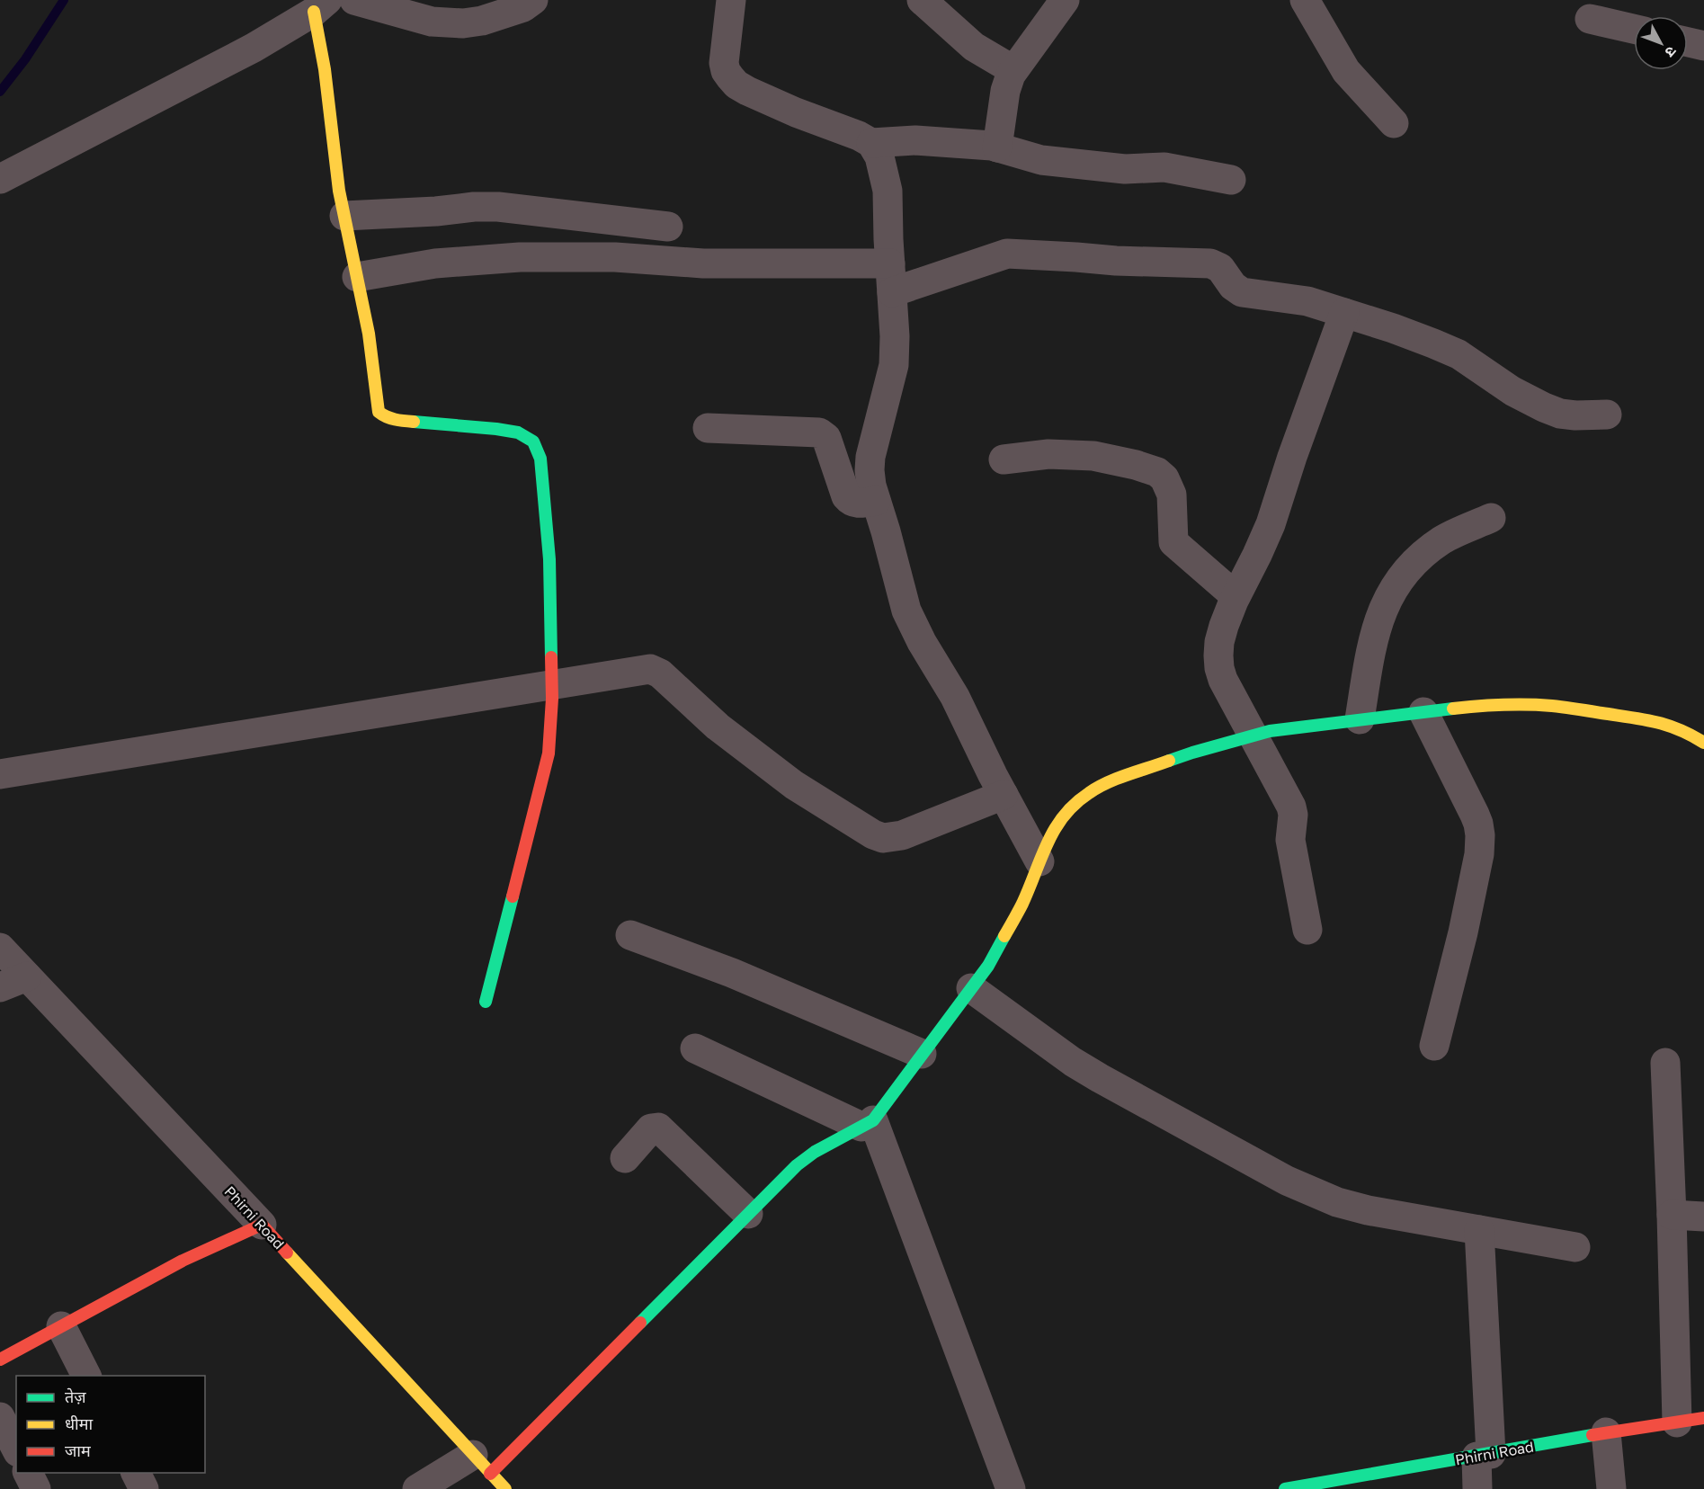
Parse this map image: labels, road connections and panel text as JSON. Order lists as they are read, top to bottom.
{
  "streets": {
    "street": ["Phirni Road"]
  },
  "legend": ["तेज़", "धीमा", "जाम"],
  "north": "bottom right"
}
